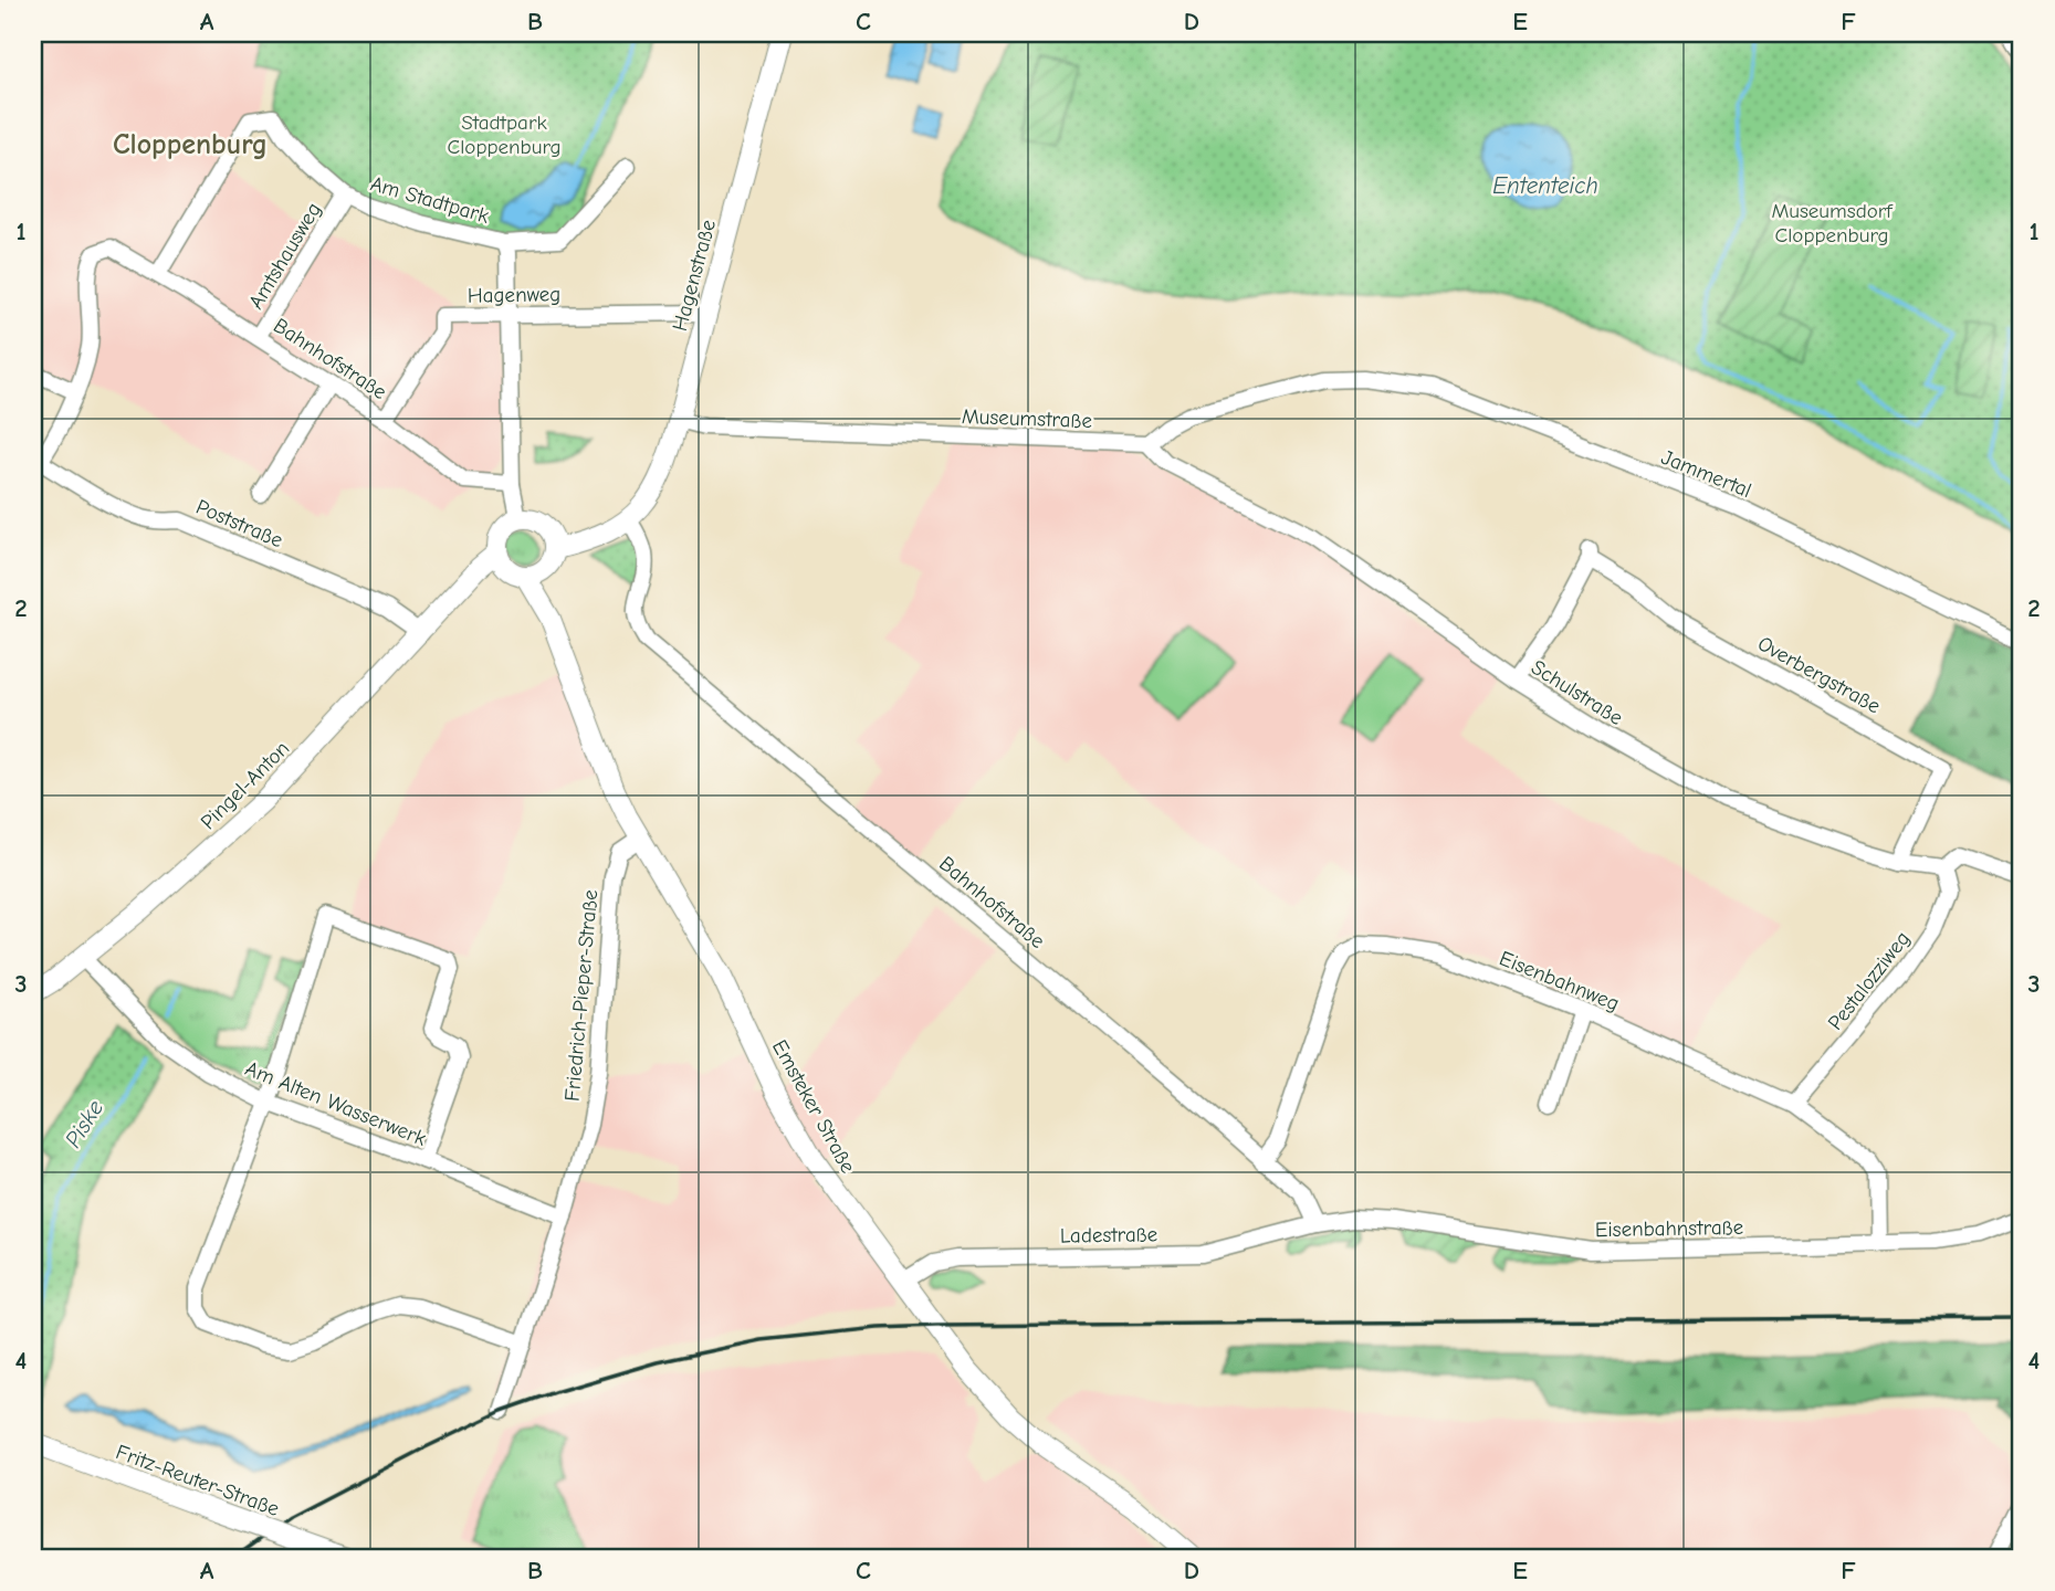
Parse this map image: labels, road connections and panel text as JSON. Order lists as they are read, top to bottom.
{
  "streets": {
    "street": [
      "Am Stadtpark",
      "Amtshausweg",
      "Hagenstraße",
      "Hagenweg",
      "Bahnhofstraße",
      "Museumstraße",
      "Jammertal",
      "Poststraße",
      "Overbergstraße",
      "Schulstraße",
      "Pingel-Anton",
      "Eisenbahnweg",
      "Pestalozziweg",
      "Friedrich-Pieper-Straße",
      "Am Alten Wasserwerk",
      "Emsteker Straße",
      "Eisenbahnstraße",
      "Ladestraße",
      "Fritz-Reuter-Straße"
    ]
  },
  "crossings": [
    ["Am Stadtpark", "Amtshausweg"],
    ["Am Stadtpark", "Hagenweg"],
    ["Am Stadtpark", "Bahnhofstraße"],
    ["Amtshausweg", "Bahnhofstraße"],
    ["Hagenstraße", "Hagenweg"],
    ["Hagenstraße", "Bahnhofstraße"],
    ["Hagenstraße", "Museumstraße"],
    ["Hagenstraße", "Pingel-Anton"],
    ["Hagenstraße", "Emsteker Straße"],
    ["Hagenweg", "Bahnhofstraße"],
    ["Bahnhofstraße", "Eisenbahnweg"],
    ["Bahnhofstraße", "Eisenbahnstraße"],
    ["Bahnhofstraße", "Ladestraße"],
    ["Museumstraße", "Jammertal"],
    ["Museumstraße", "Schulstraße"],
    ["Jammertal", "Schulstraße"],
    ["Poststraße", "Pingel-Anton"],
    ["Overbergstraße", "Schulstraße"],
    ["Schulstraße", "Pestalozziweg"],
    ["Pingel-Anton", "Am Alten Wasserwerk"],
    ["Pingel-Anton", "Emsteker Straße"],
    ["Eisenbahnweg", "Pestalozziweg"],
    ["Eisenbahnweg", "Eisenbahnstraße"],
    ["Friedrich-Pieper-Straße", "Am Alten Wasserwerk"],
    ["Friedrich-Pieper-Straße", "Emsteker Straße"],
    ["Emsteker Straße", "Ladestraße"],
    ["Eisenbahnstraße", "Ladestraße"]
  ],
  "districts": ["Cloppenburg"],
  "water": ["Ententeich", "Piske"],
  "parks": ["Stadtpark Cloppenburg", "Museumsdorf Cloppenburg"],
  "grid": {
    "columns": [
      "A",
      "B",
      "C",
      "D",
      "E",
      "F"
    ],
    "rows": [
      "1",
      "2",
      "3",
      "4"
    ]
  }
}
